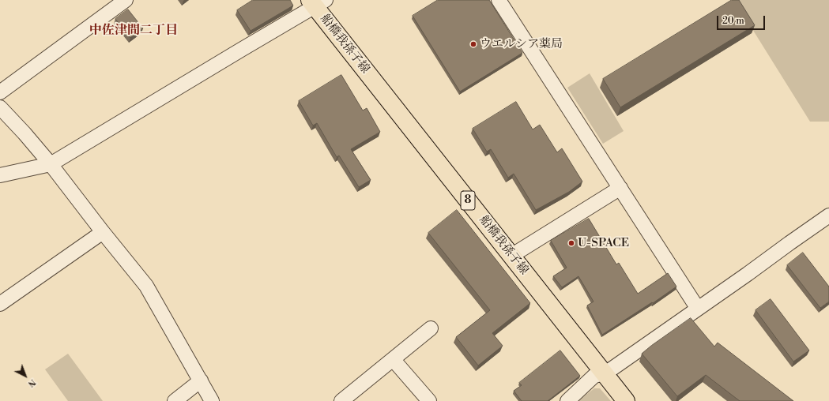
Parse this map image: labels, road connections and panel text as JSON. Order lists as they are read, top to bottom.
{
  "streets": {
    "main road": ["船橋我孫子線", "8"]
  },
  "districts": ["中佐津間二丁目"],
  "places": ["ウエルシア薬局", "U-SPACE"],
  "scale_bar": "20 m",
  "north": "bottom right"
}
